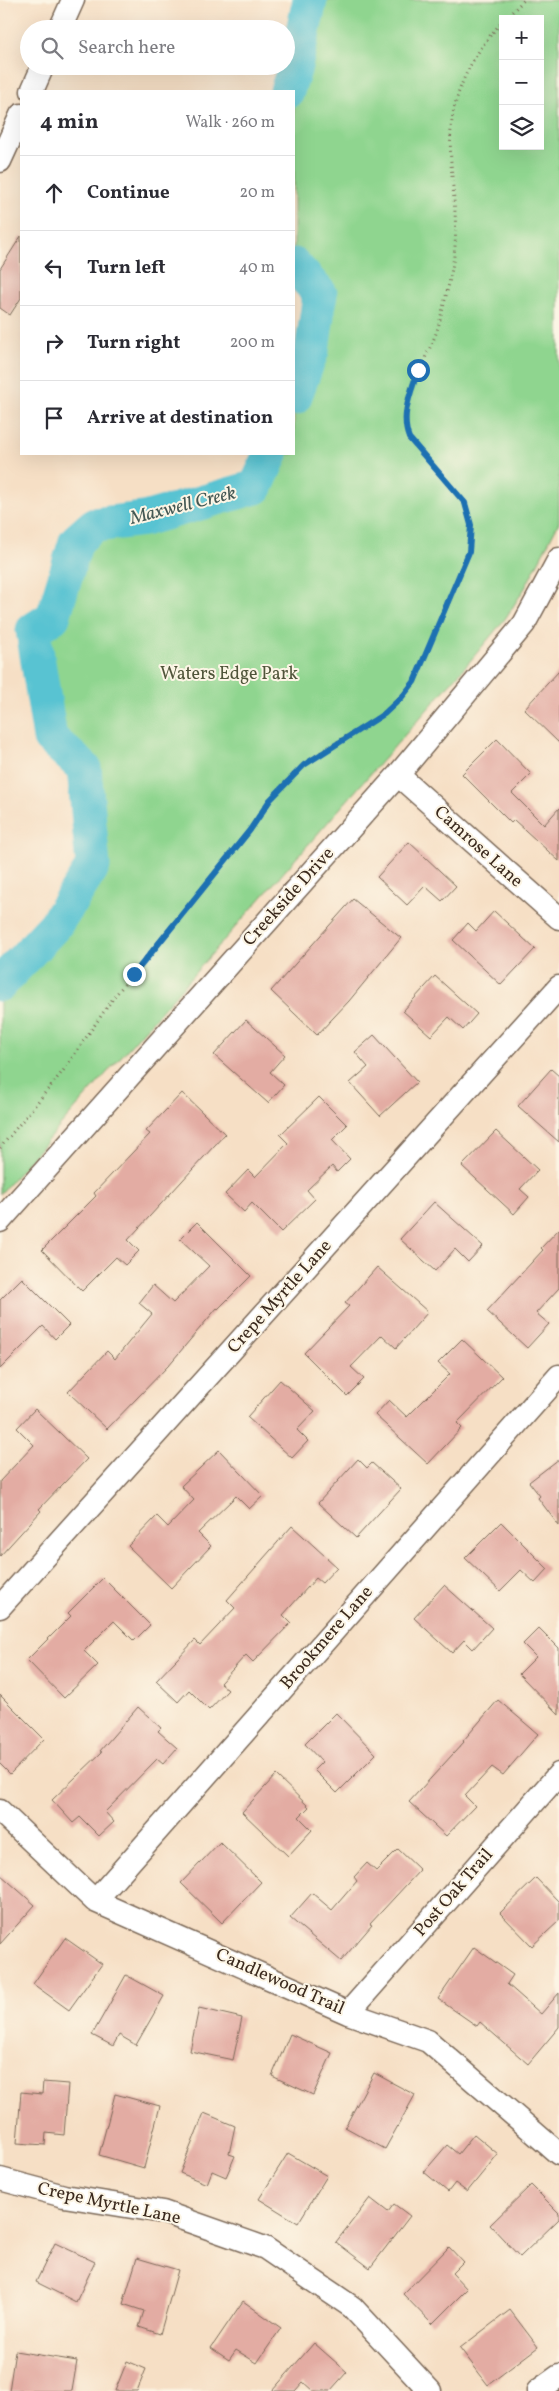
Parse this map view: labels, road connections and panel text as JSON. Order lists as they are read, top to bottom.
{
  "streets": {
    "street": [
      "Camrose Lane",
      "Creekside Drive",
      "Crepe Myrtle Lane",
      "Brookmere Lane",
      "Post Oak Trail",
      "Candlewood Trail"
    ]
  },
  "crossings": [
    ["Camrose Lane", "Creekside Drive"],
    ["Brookmere Lane", "Candlewood Trail"],
    ["Post Oak Trail", "Candlewood Trail"]
  ],
  "water": ["Maxwell Creek"],
  "parks": ["Waters Edge Park"],
  "page": {
    "map_buttons": ["+", "−"],
    "search": "Search here",
    "heading": ["4 min", "Walk · 260 m"],
    "list": [
      ["Continue", "20 m"],
      ["Turn left", "40 m"],
      ["Turn right", "200 m"],
      "Arrive at destination"
    ]
  }
}
